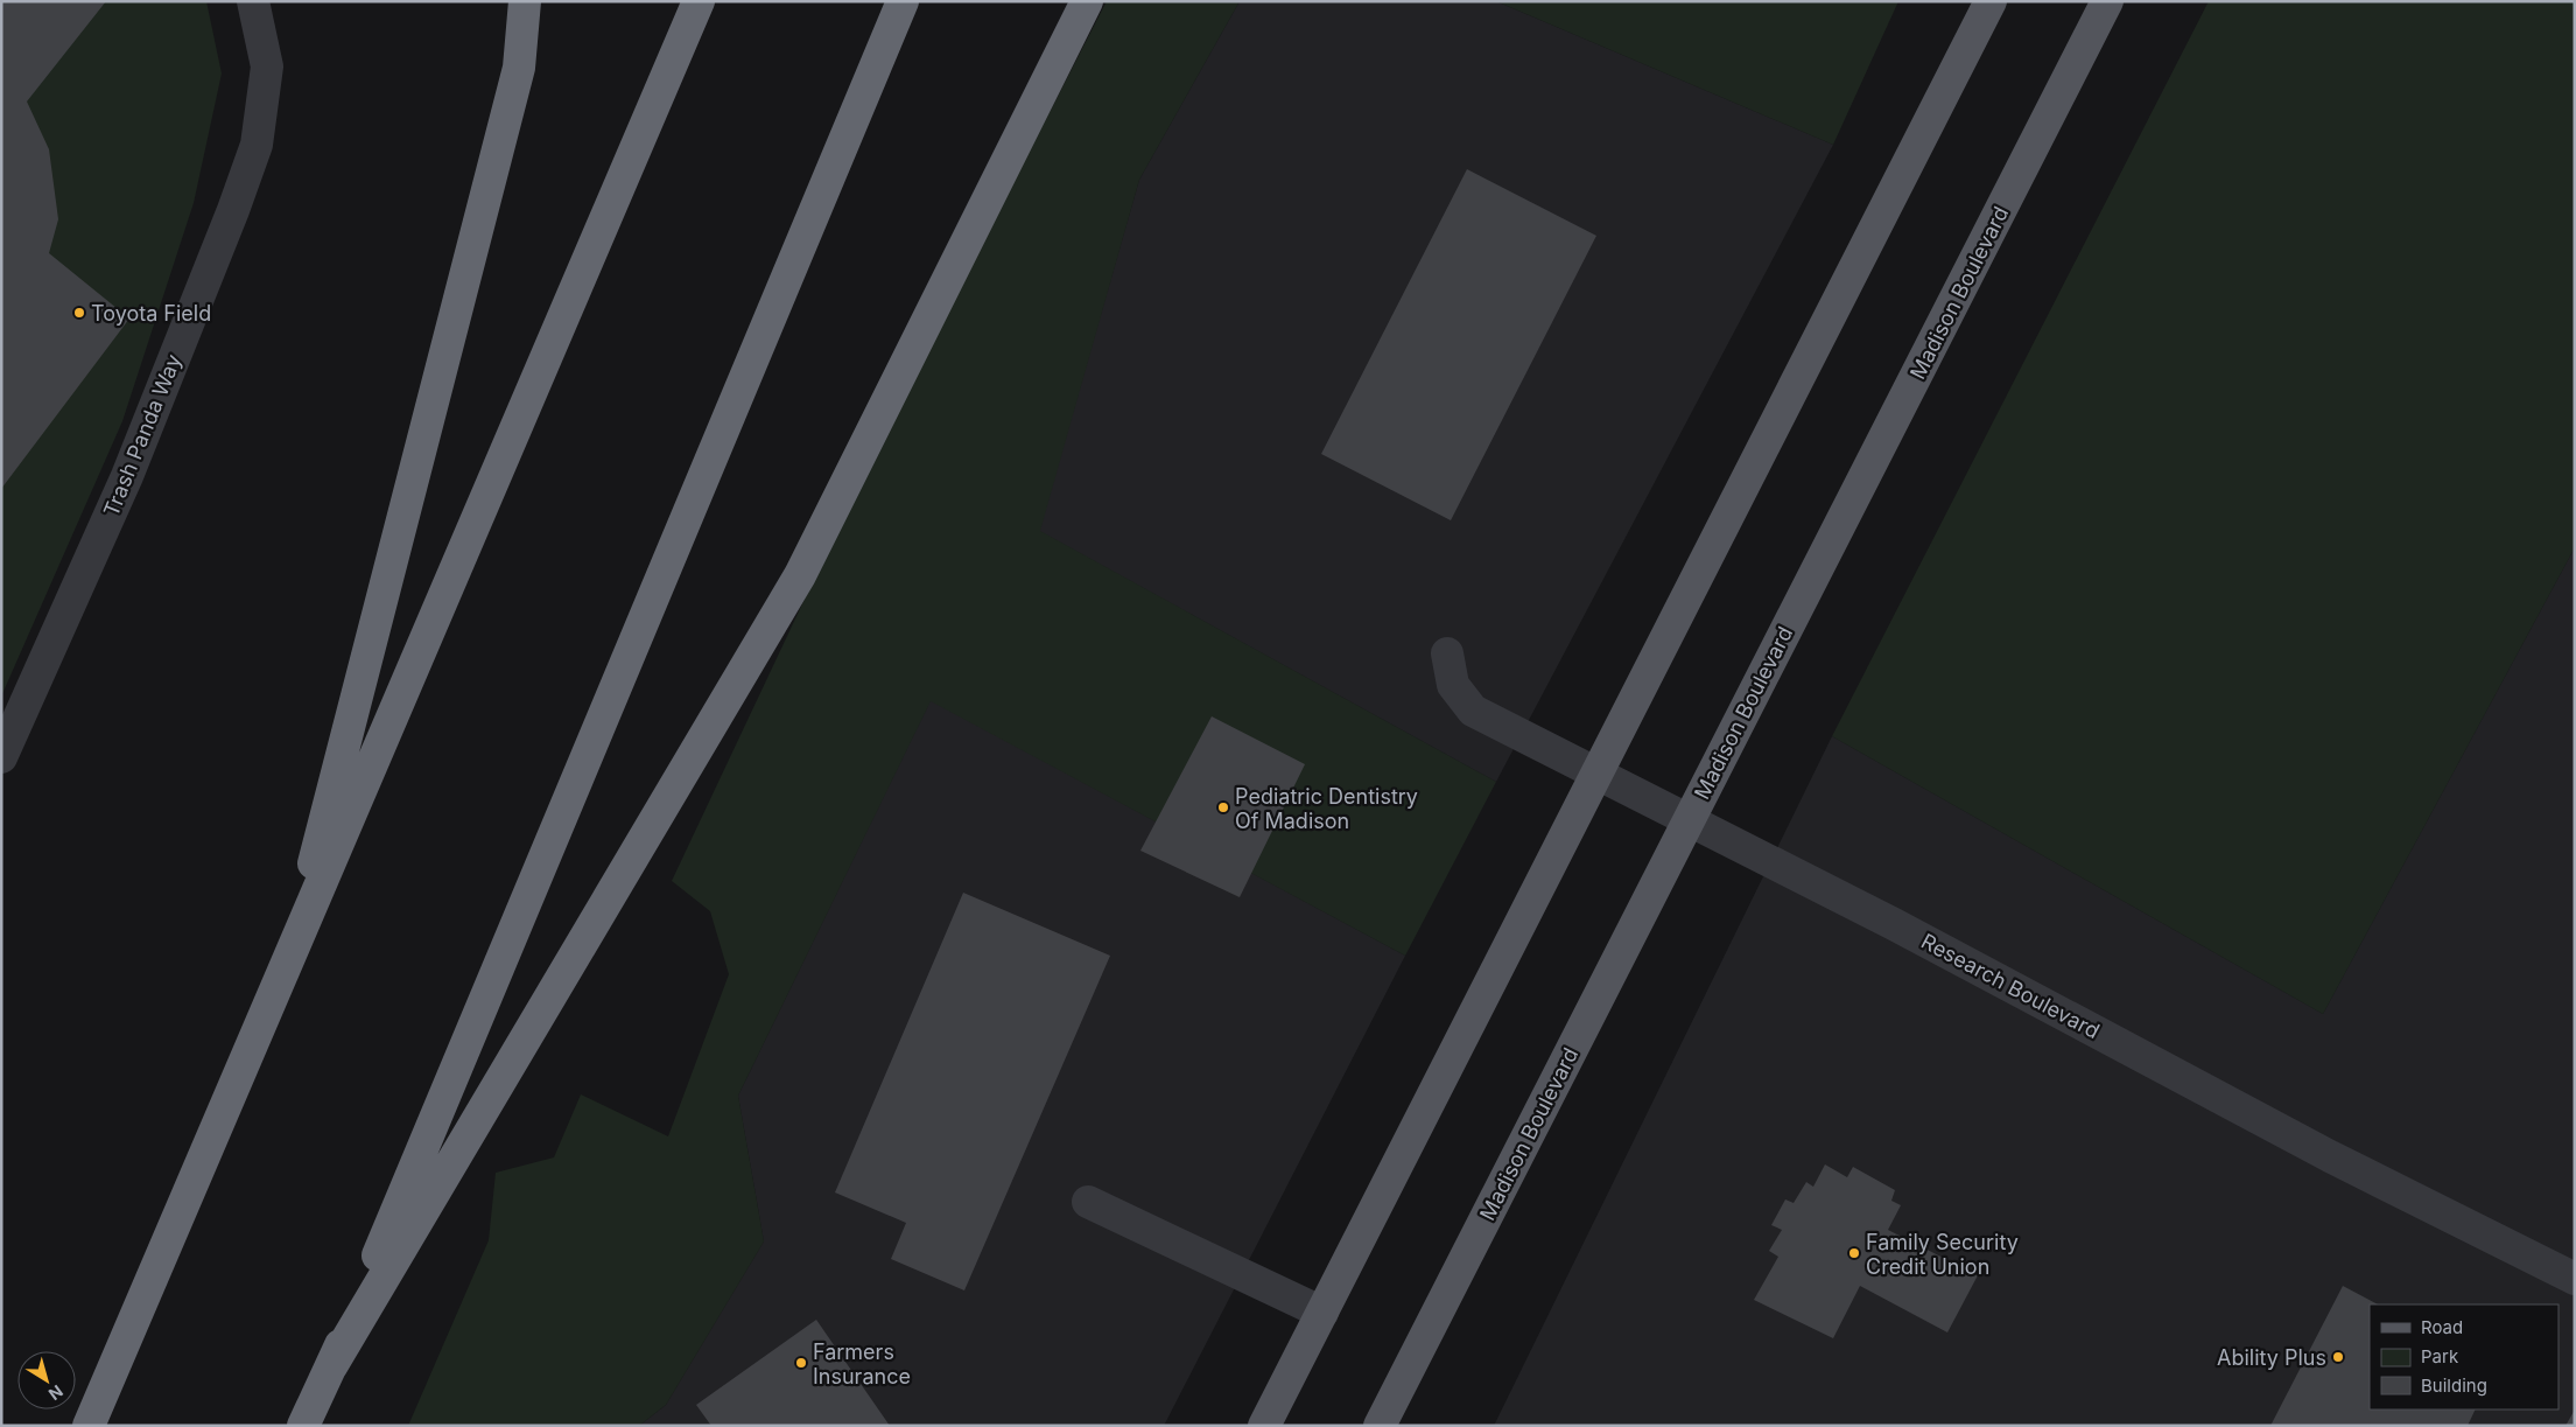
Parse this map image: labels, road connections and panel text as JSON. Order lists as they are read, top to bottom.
{
  "streets": {
    "main road": ["Madison Boulevard"],
    "street": ["Trash Panda Way", "Research Boulevard"]
  },
  "crossings": [
    ["Madison Boulevard", "Research Boulevard"]
  ],
  "places": [
    "Toyota Field",
    "Pediatric Dentistry Of Madison",
    "Family Security Credit Union",
    "Ability Plus",
    "Farmers Insurance"
  ],
  "legend": ["Road", "Park", "Building"],
  "north": "bottom right"
}
